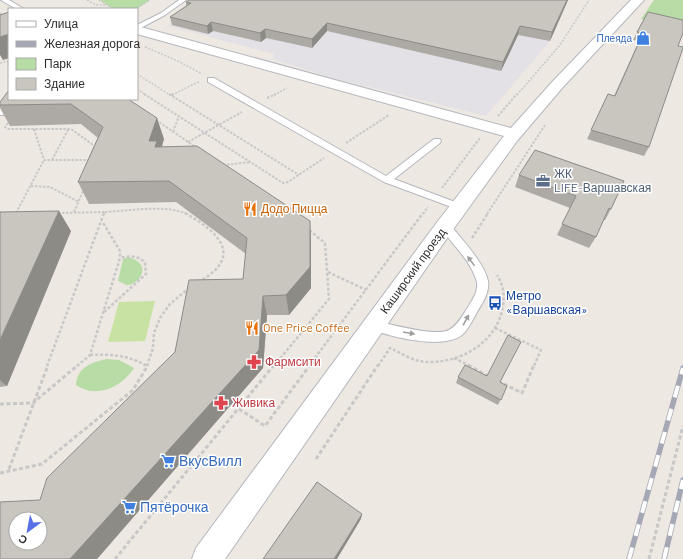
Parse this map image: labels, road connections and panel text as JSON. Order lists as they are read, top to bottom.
{
  "streets": {
    "street": ["Каширский проезд"]
  },
  "places": {
    "shop": ["Плеяда"],
    "office": ["ЖК LIFE-Варшавская"],
    "restaurant": ["Додо Пицца", "One Price Coffee"],
    "bus stop": ["Метро «Варшавская»"],
    "pharmacy": ["Фармсити", "Живика"],
    "supermarket": ["ВкусВилл", "Пятёрочка"]
  },
  "legend": [
    "Улица",
    "Железная дорога",
    "Парк",
    "Здание"
  ],
  "north": "bottom left"
}
